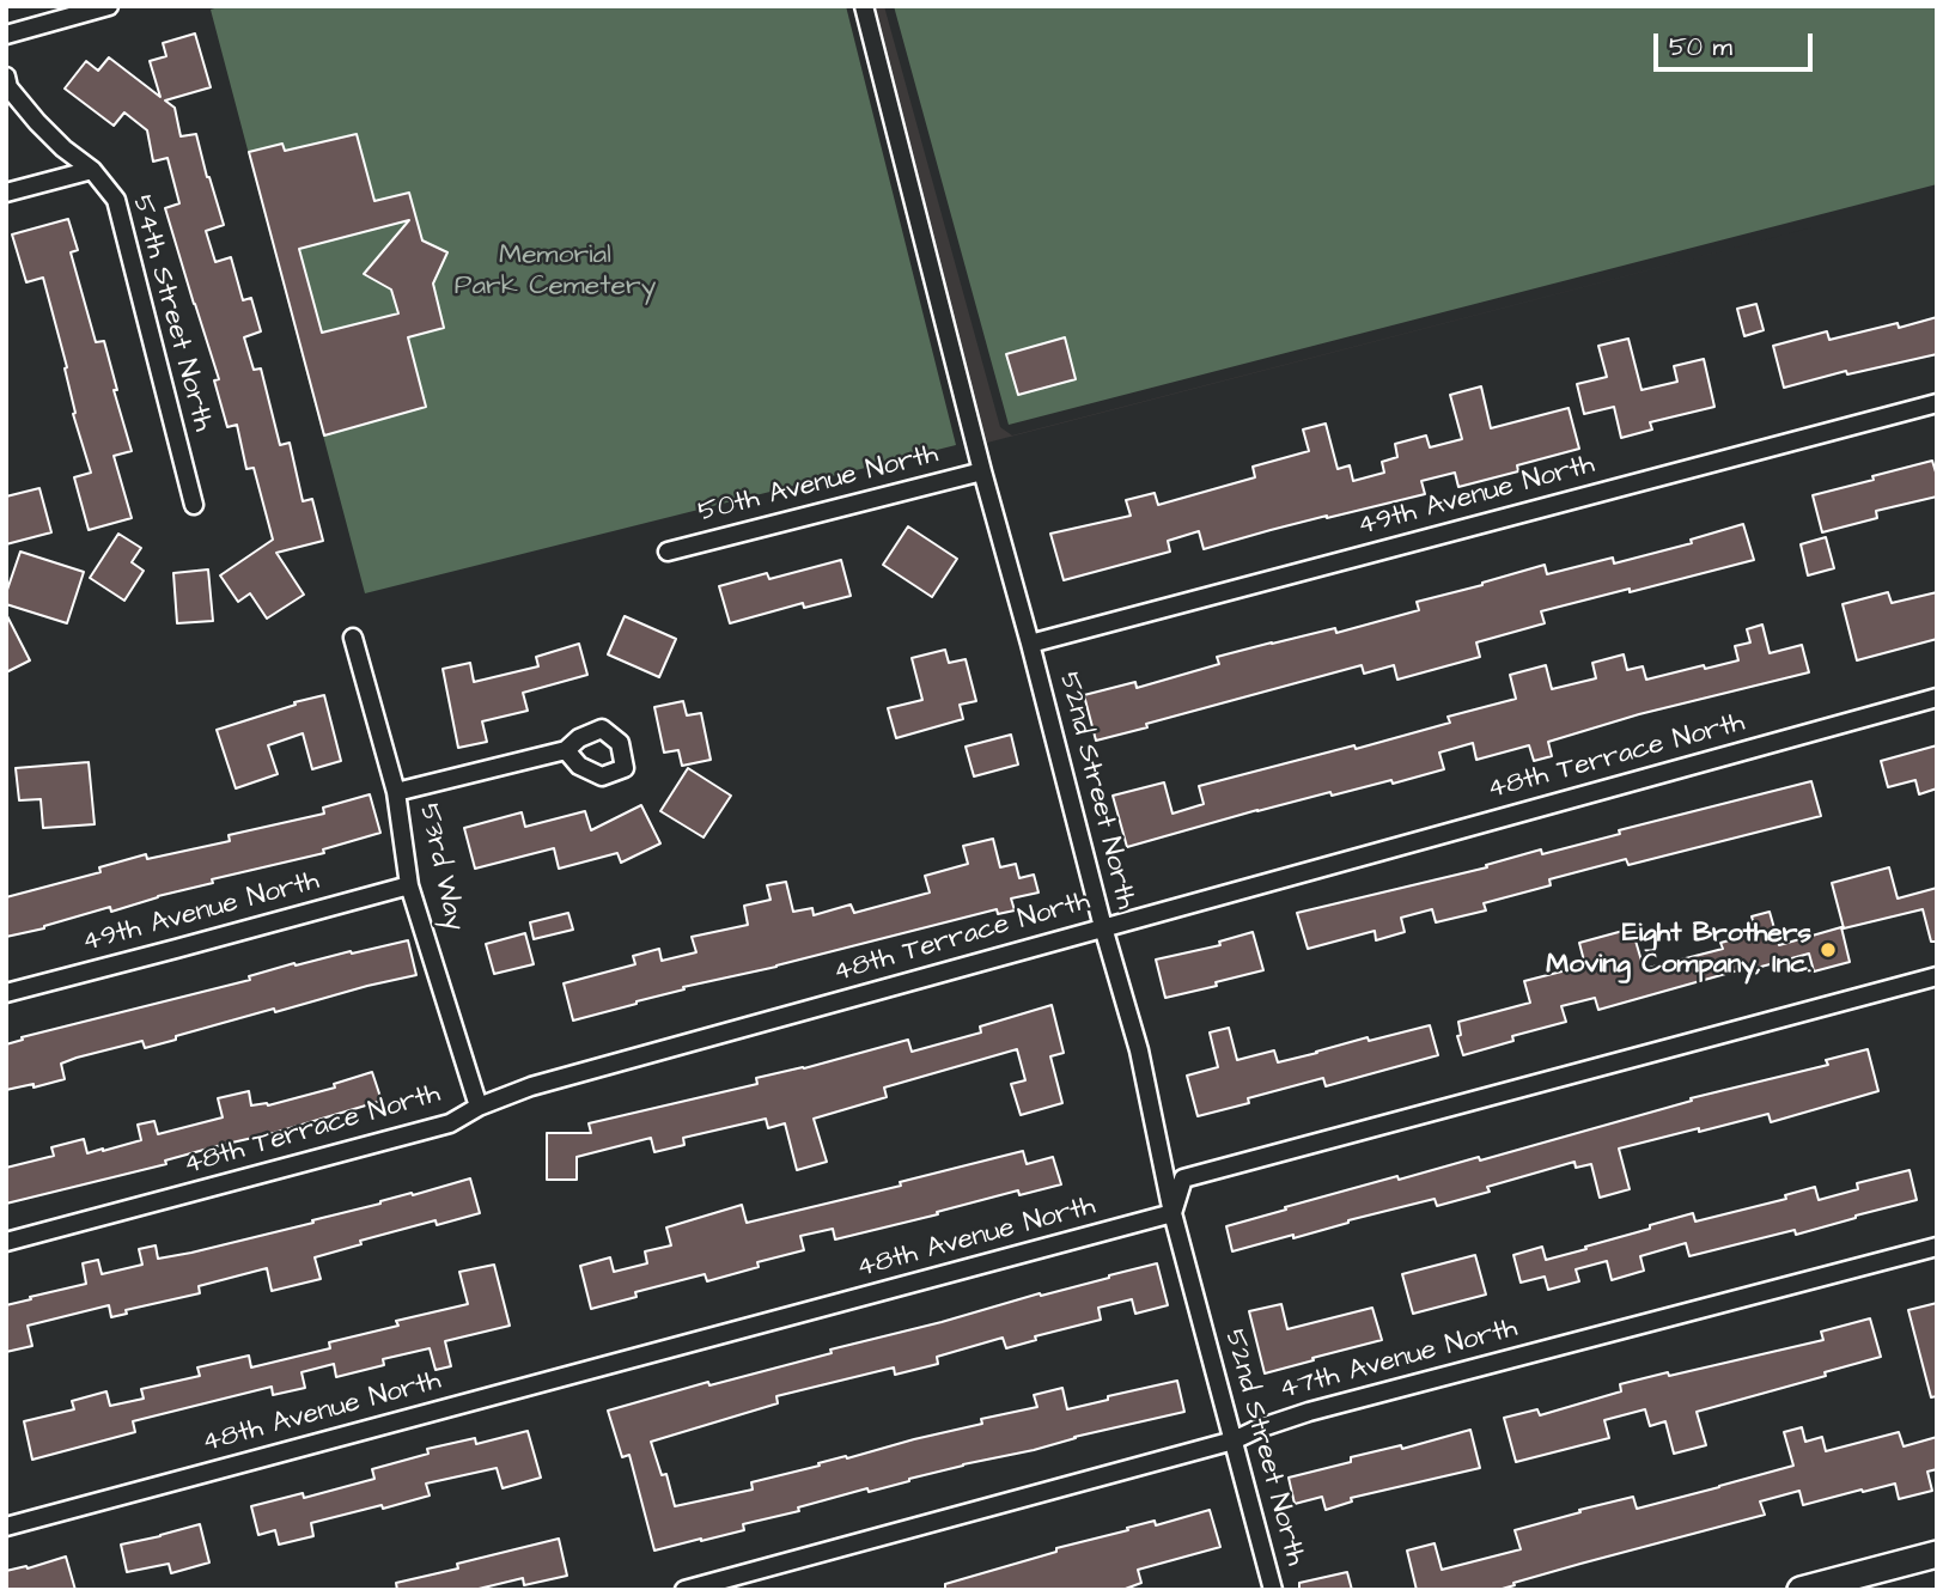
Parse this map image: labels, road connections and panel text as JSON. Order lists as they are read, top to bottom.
{
  "streets": {
    "street": [
      "54th Street North",
      "50th Avenue North",
      "49th Avenue North",
      "48th Terrace North",
      "52nd Street North",
      "53rd Way",
      "48th Avenue North",
      "47th Avenue North"
    ]
  },
  "crossings": [
    ["50th Avenue North", "52nd Street North"],
    ["49th Avenue North", "52nd Street North"],
    ["49th Avenue North", "53rd Way"],
    ["48th Terrace North", "52nd Street North"],
    ["48th Terrace North", "53rd Way"],
    ["52nd Street North", "48th Avenue North"],
    ["52nd Street North", "47th Avenue North"]
  ],
  "parks": ["Memorial Park Cemetery"],
  "places": ["Eight Brothers Moving Company, Inc."],
  "scale_bar": "50 m"
}
